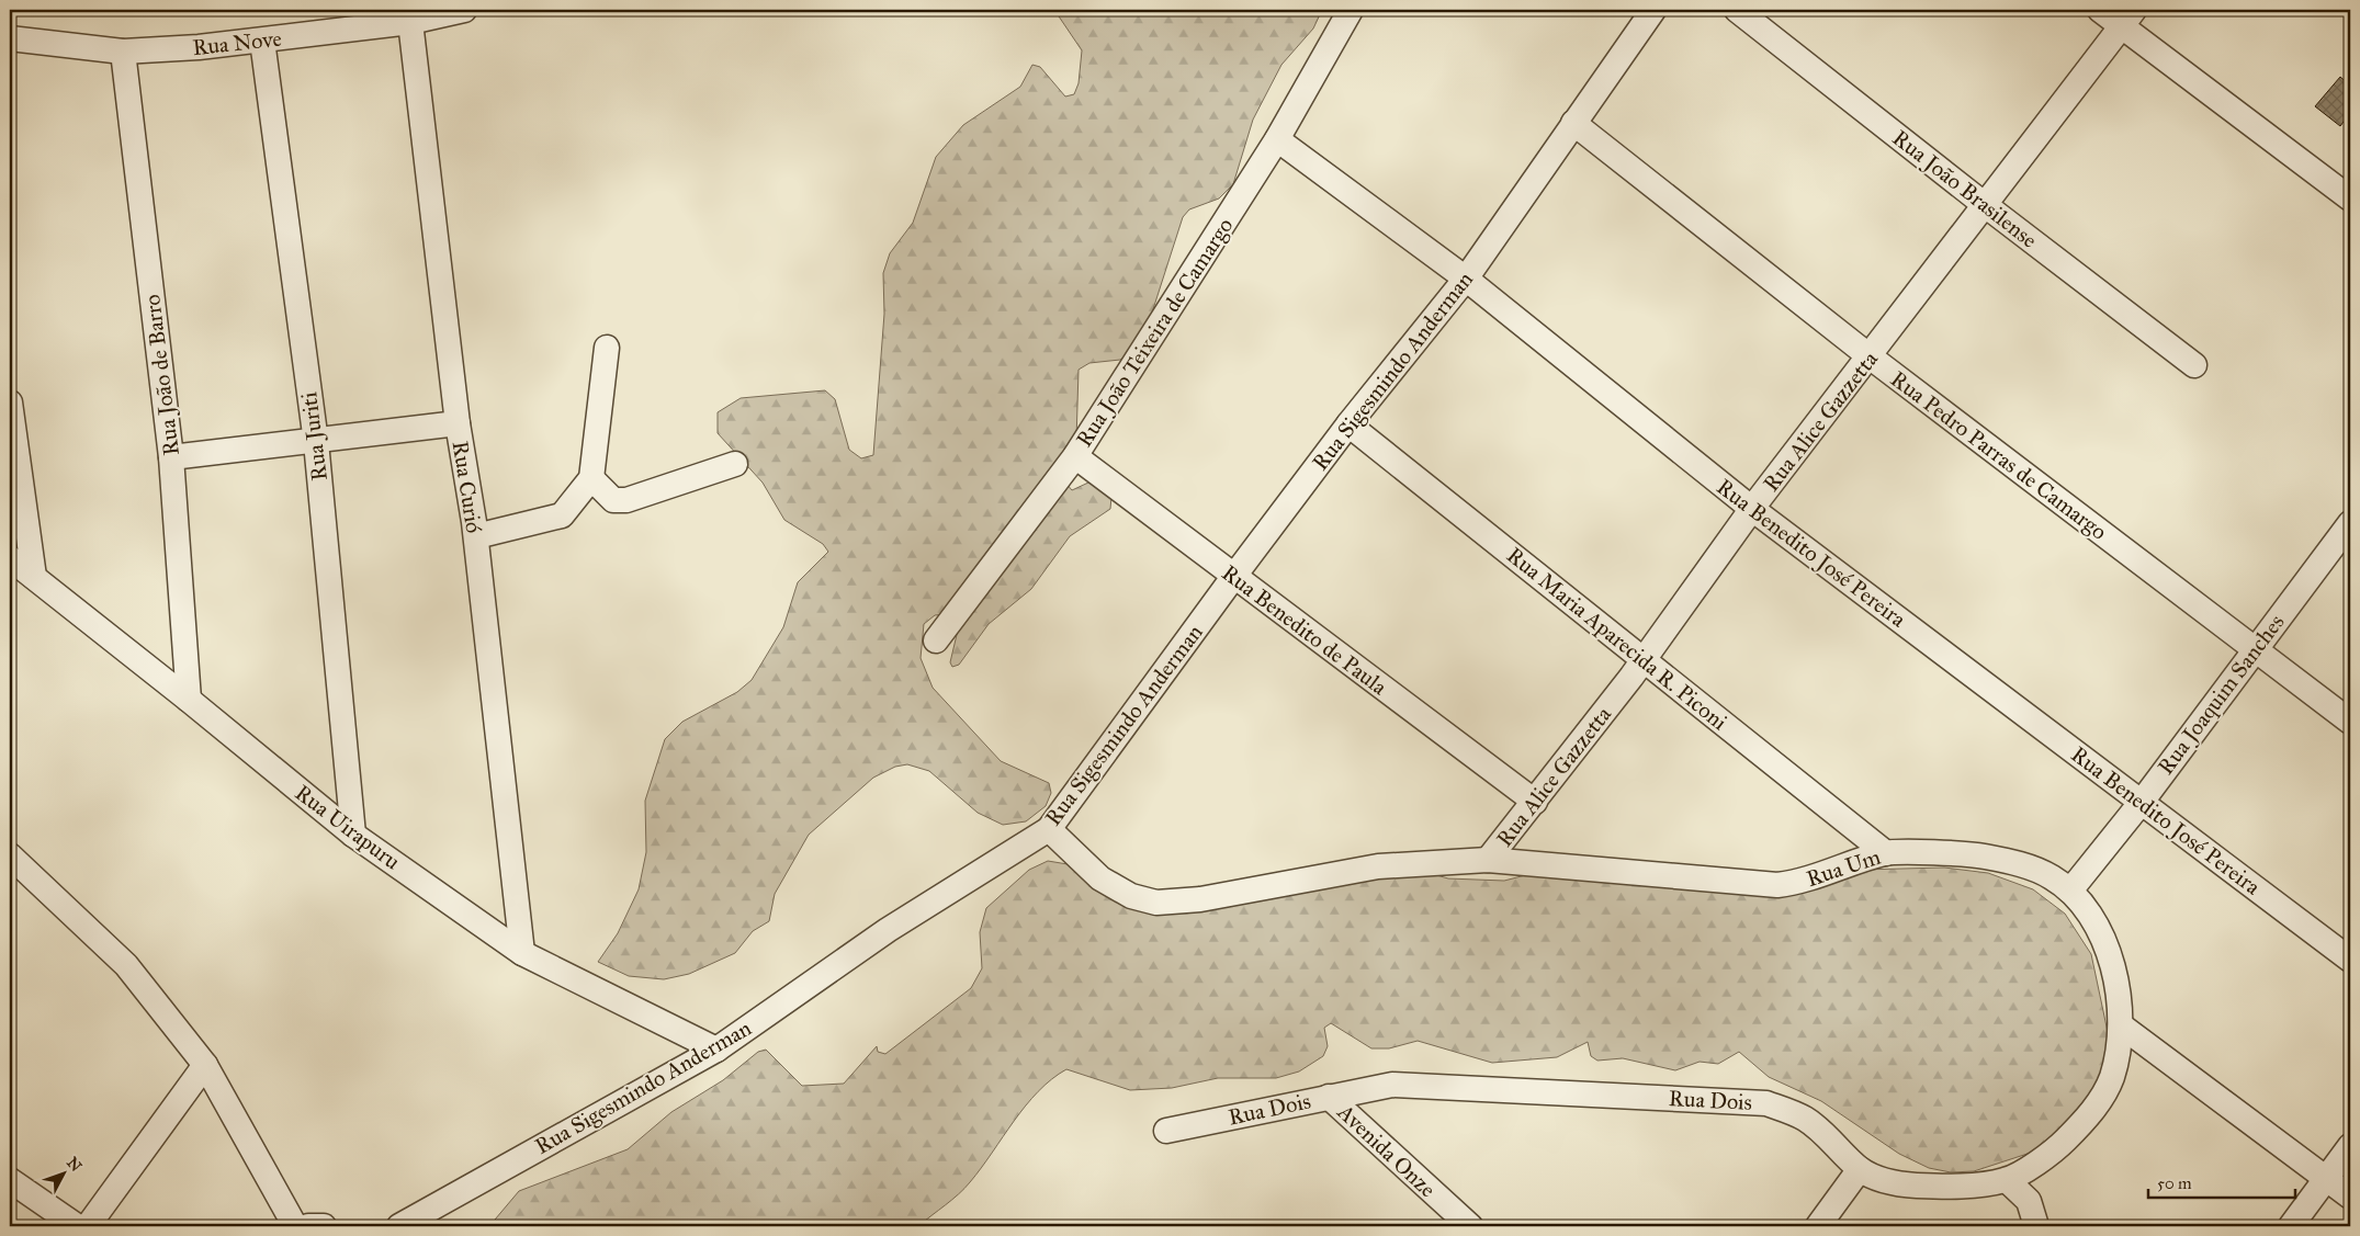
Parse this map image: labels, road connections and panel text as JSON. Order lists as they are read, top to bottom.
{
  "streets": {
    "street": [
      "Rua Nove",
      "Rua João Brasilense",
      "Rua João Teixeira de Camargo",
      "Rua Sigesmindo Anderman",
      "Rua João de Barro",
      "Rua Alice Gazzetta",
      "Rua Juriti",
      "Rua Pedro Parras de Camargo",
      "Rua Curió",
      "Rua Benedito José Pereira",
      "Rua Benedito de Paula",
      "Rua Maria Aparecida R. Piconi",
      "Rua Joaquim Sanches",
      "Rua Uirapuru",
      "Rua Um",
      "Rua Dois",
      "Avenida Onze"
    ]
  },
  "crossings": [
    ["Rua Nove", "Rua João de Barro"],
    ["Rua Nove", "Rua Juriti"],
    ["Rua Nove", "Rua Curió"],
    ["Rua João Brasilense", "Rua Alice Gazzetta"],
    ["Rua João Teixeira de Camargo", "Rua Benedito José Pereira"],
    ["Rua João Teixeira de Camargo", "Rua Benedito de Paula"],
    ["Rua Sigesmindo Anderman", "Rua Pedro Parras de Camargo"],
    ["Rua Sigesmindo Anderman", "Rua Benedito José Pereira"],
    ["Rua Sigesmindo Anderman", "Rua Benedito de Paula"],
    ["Rua Sigesmindo Anderman", "Rua Maria Aparecida R. Piconi"],
    ["Rua Sigesmindo Anderman", "Rua Uirapuru"],
    ["Rua Sigesmindo Anderman", "Rua Um"],
    ["Rua João de Barro", "Rua Uirapuru"],
    ["Rua Alice Gazzetta", "Rua Pedro Parras de Camargo"],
    ["Rua Alice Gazzetta", "Rua Benedito José Pereira"],
    ["Rua Alice Gazzetta", "Rua Benedito de Paula"],
    ["Rua Alice Gazzetta", "Rua Maria Aparecida R. Piconi"],
    ["Rua Alice Gazzetta", "Rua Um"],
    ["Rua Juriti", "Rua Uirapuru"],
    ["Rua Pedro Parras de Camargo", "Rua Joaquim Sanches"],
    ["Rua Curió", "Rua Uirapuru"],
    ["Rua Benedito José Pereira", "Rua Joaquim Sanches"],
    ["Rua Maria Aparecida R. Piconi", "Rua Um"],
    ["Rua Joaquim Sanches", "Rua Um"],
    ["Rua Um", "Rua Dois"],
    ["Rua Dois", "Avenida Onze"]
  ],
  "scale_bar": "50 m",
  "north": "top right"
}
